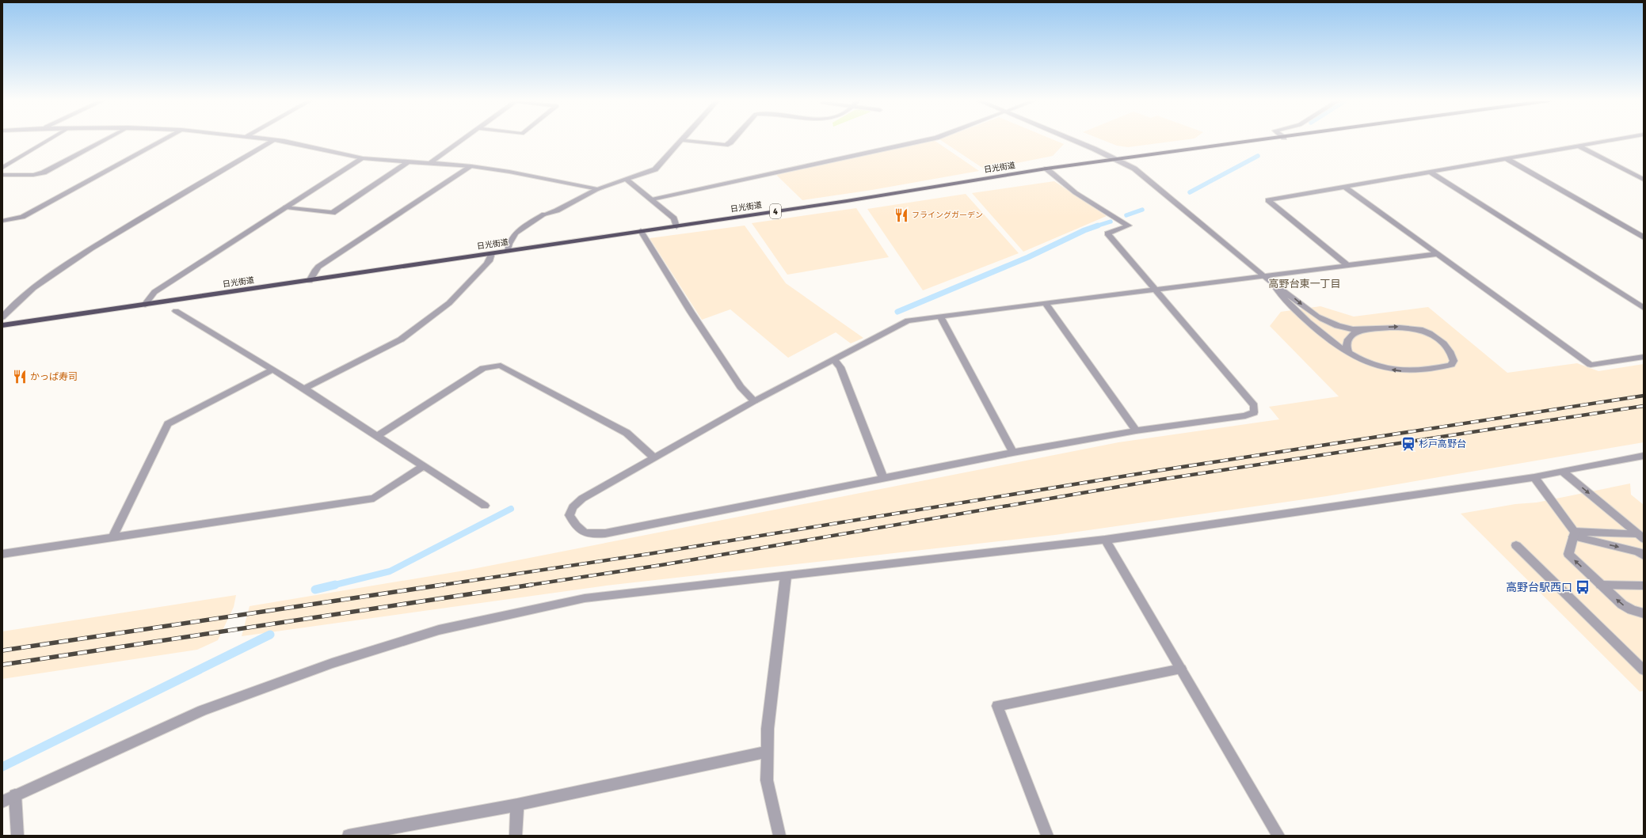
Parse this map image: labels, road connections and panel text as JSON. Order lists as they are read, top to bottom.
{
  "streets": {
    "highway": ["日光街道", "4"]
  },
  "districts": ["高野台東一丁目"],
  "places": {
    "restaurant": ["フライングガーデン", "かっぱ寿司"],
    "station": ["杉戸高野台"],
    "bus stop": ["高野台駅西口"]
  }
}
